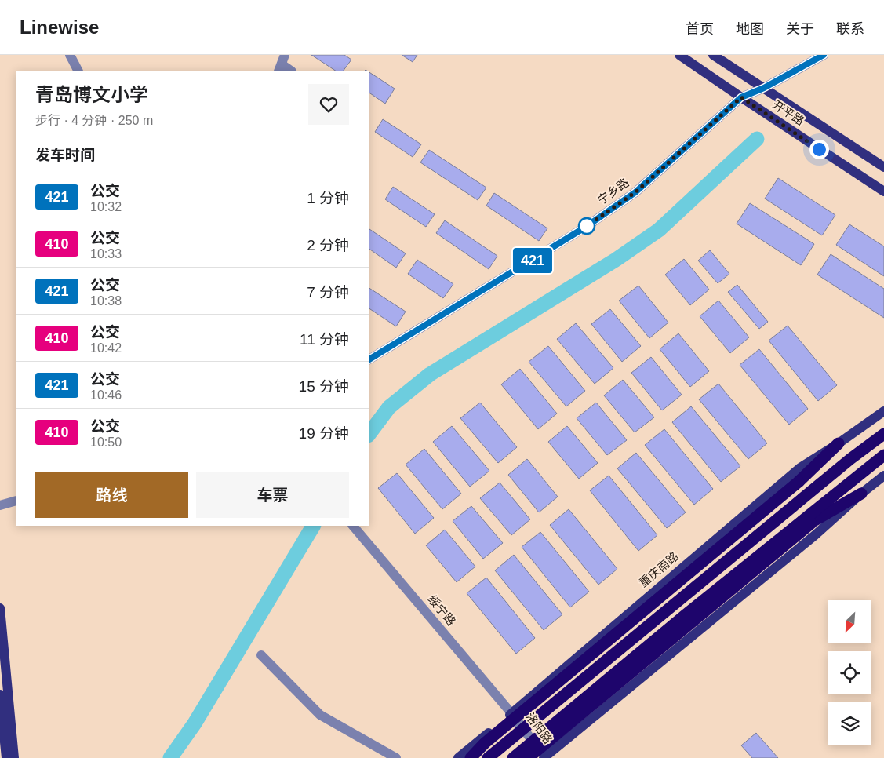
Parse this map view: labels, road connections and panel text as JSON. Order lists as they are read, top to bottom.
{
  "streets": {
    "main road": ["开平路", "重庆南路"],
    "street": ["宁乡路", "绥宁路", "洛阳路"]
  },
  "crossings": [
    ["开平路", "宁乡路"],
    ["重庆南路", "绥宁路"],
    ["重庆南路", "洛阳路"],
    ["绥宁路", "洛阳路"]
  ],
  "lines": ["bus line 421"],
  "north": "bottom left",
  "page": {
    "header": "Linewise",
    "nav": [
      "首页",
      "地图",
      "关于",
      "联系"
    ],
    "on_map": "421",
    "heading": [
      ["青岛博文小学", "步行 · 4 分钟 · 250 m"],
      "发车时间"
    ],
    "list": [
      {
        "mark": "421",
        "name": "公交",
        "note": "10:32",
        "value": "1 分钟"
      },
      {
        "mark": "410",
        "name": "公交",
        "note": "10:33",
        "value": "2 分钟"
      },
      {
        "mark": "421",
        "name": "公交",
        "note": "10:38",
        "value": "7 分钟"
      },
      {
        "mark": "410",
        "name": "公交",
        "note": "10:42",
        "value": "11 分钟"
      },
      {
        "mark": "421",
        "name": "公交",
        "note": "10:46",
        "value": "15 分钟"
      },
      {
        "mark": "410",
        "name": "公交",
        "note": "10:50",
        "value": "19 分钟"
      }
    ],
    "buttons": ["路线", "车票"]
  }
}
